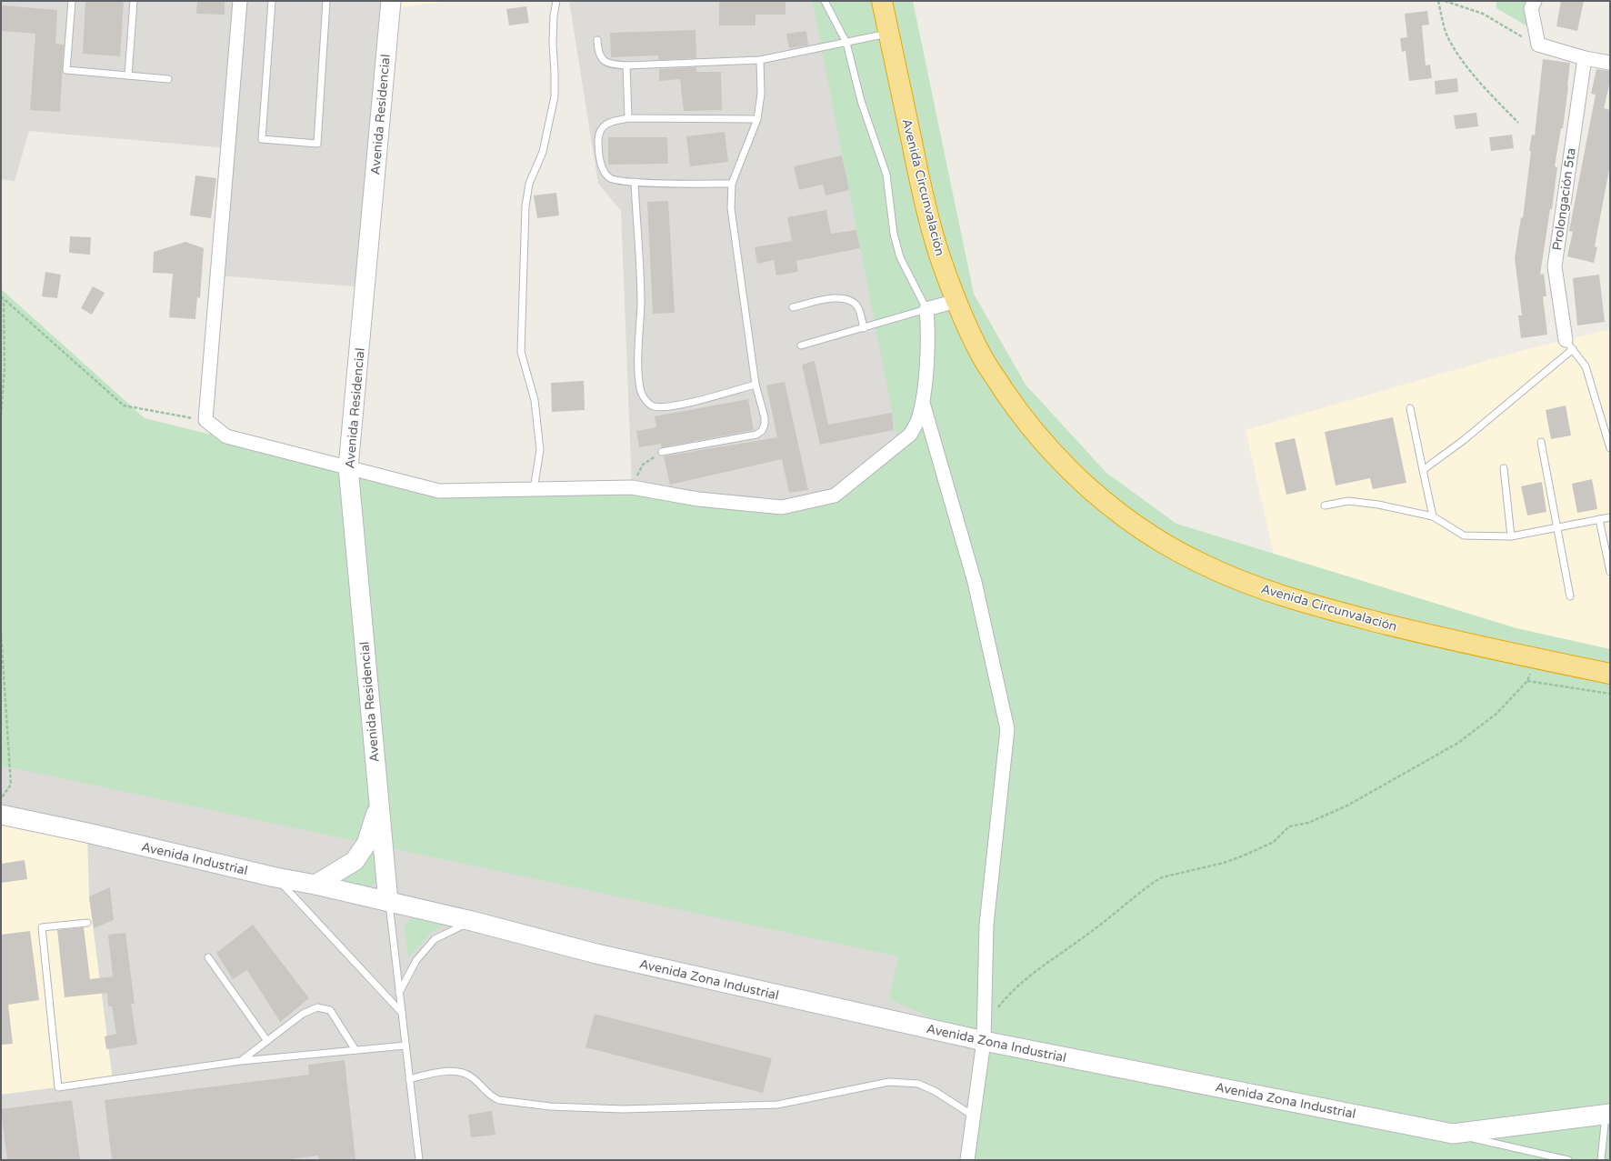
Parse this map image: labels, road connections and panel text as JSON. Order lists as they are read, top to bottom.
{
  "streets": {
    "highway": ["Avenida Circunvalación"],
    "main road": ["Avenida Residencial", "Avenida Industrial", "Avenida Zona Industrial"],
    "street": ["Prolongación 5ta"]
  },
  "crossings": [
    ["Avenida Residencial", "Avenida Industrial"],
    ["Avenida Residencial", "Avenida Zona Industrial"],
    ["Avenida Industrial", "Avenida Zona Industrial"]
  ]
}
